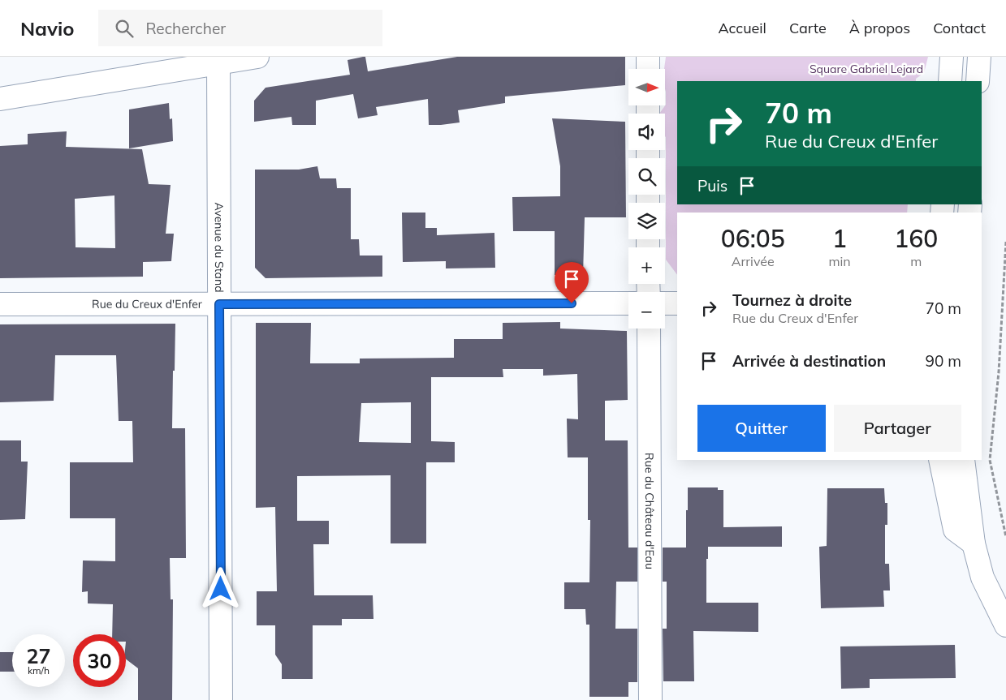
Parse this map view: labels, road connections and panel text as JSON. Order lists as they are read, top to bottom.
{
  "streets": {
    "street": ["Avenue du Stand", "Rue du Creux d'Enfer", "Rue du Château d'Eau"]
  },
  "crossings": [
    ["Avenue du Stand", "Rue du Creux d'Enfer"]
  ],
  "parks": ["Square Gabriel Lejard"],
  "north": "right",
  "page": {
    "header": "Navio",
    "search": "Rechercher",
    "nav": [
      "Accueil",
      "Carte",
      "À propos",
      "Contact"
    ],
    "map_buttons": ["+", "−"],
    "turn": ["70 m", "Rue du Creux d'Enfer"],
    "then": "Puis",
    "eta": [
      "06:05",
      "Arrivée",
      "1",
      "min",
      "160",
      "m"
    ],
    "list": [
      {
        "name": "Tournez à droite",
        "note": "Rue du Creux d'Enfer",
        "value": "70 m"
      },
      {
        "name": "Arrivée à destination",
        "value": "90 m"
      }
    ],
    "buttons": ["Quitter", "Partager"],
    "speed": "27 km/h",
    "limit": "30"
  }
}
